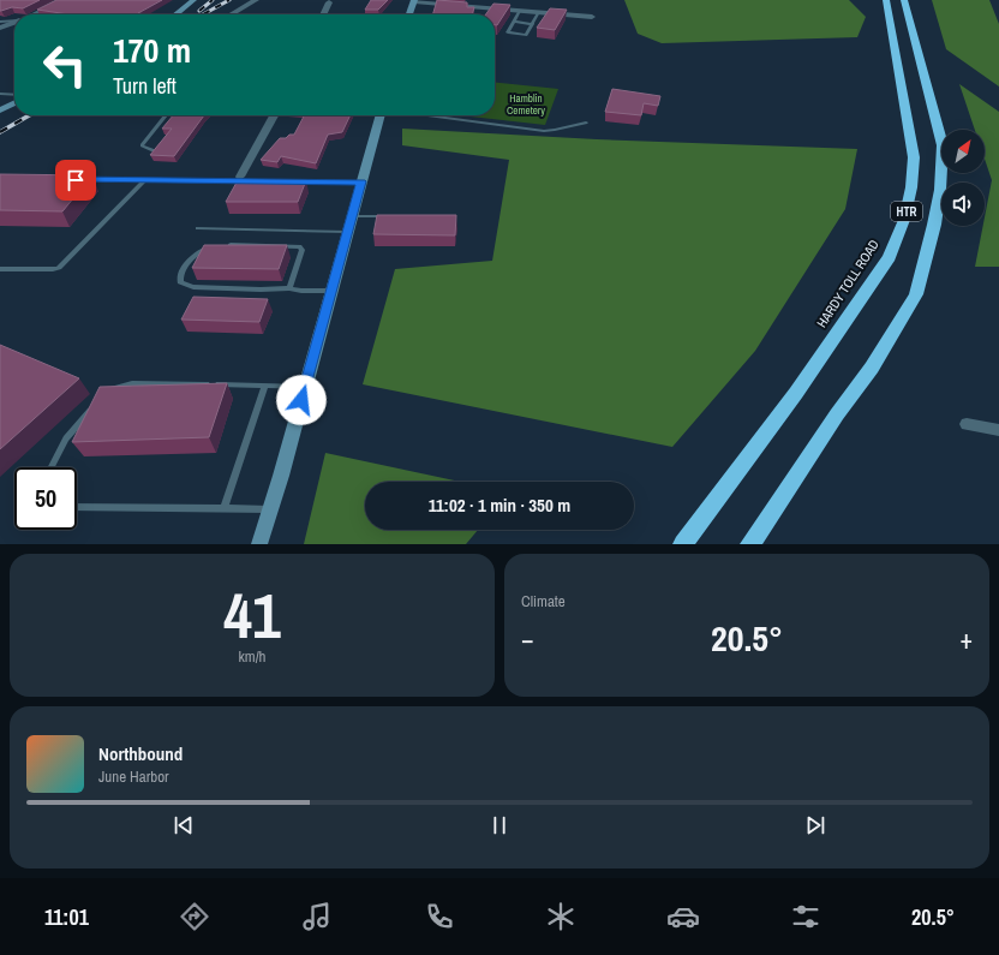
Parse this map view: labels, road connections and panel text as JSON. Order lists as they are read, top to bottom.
{
  "streets": {
    "highway": ["HTR", "HARDY TOLL ROAD"]
  },
  "parks": ["Hamblin Cemetery"],
  "north": "top right",
  "page": {
    "turn": ["170 m", "Turn left"],
    "limit": "50",
    "trip": "11:02 · 1 min · 350 m",
    "tile": [
      ["41", "km/h"],
      "Climate"
    ],
    "heat": ["−", "20.5°", "+"],
    "song": ["Northbound", "June Harbor"],
    "tabs": ["11:01", "20.5°"]
  }
}
